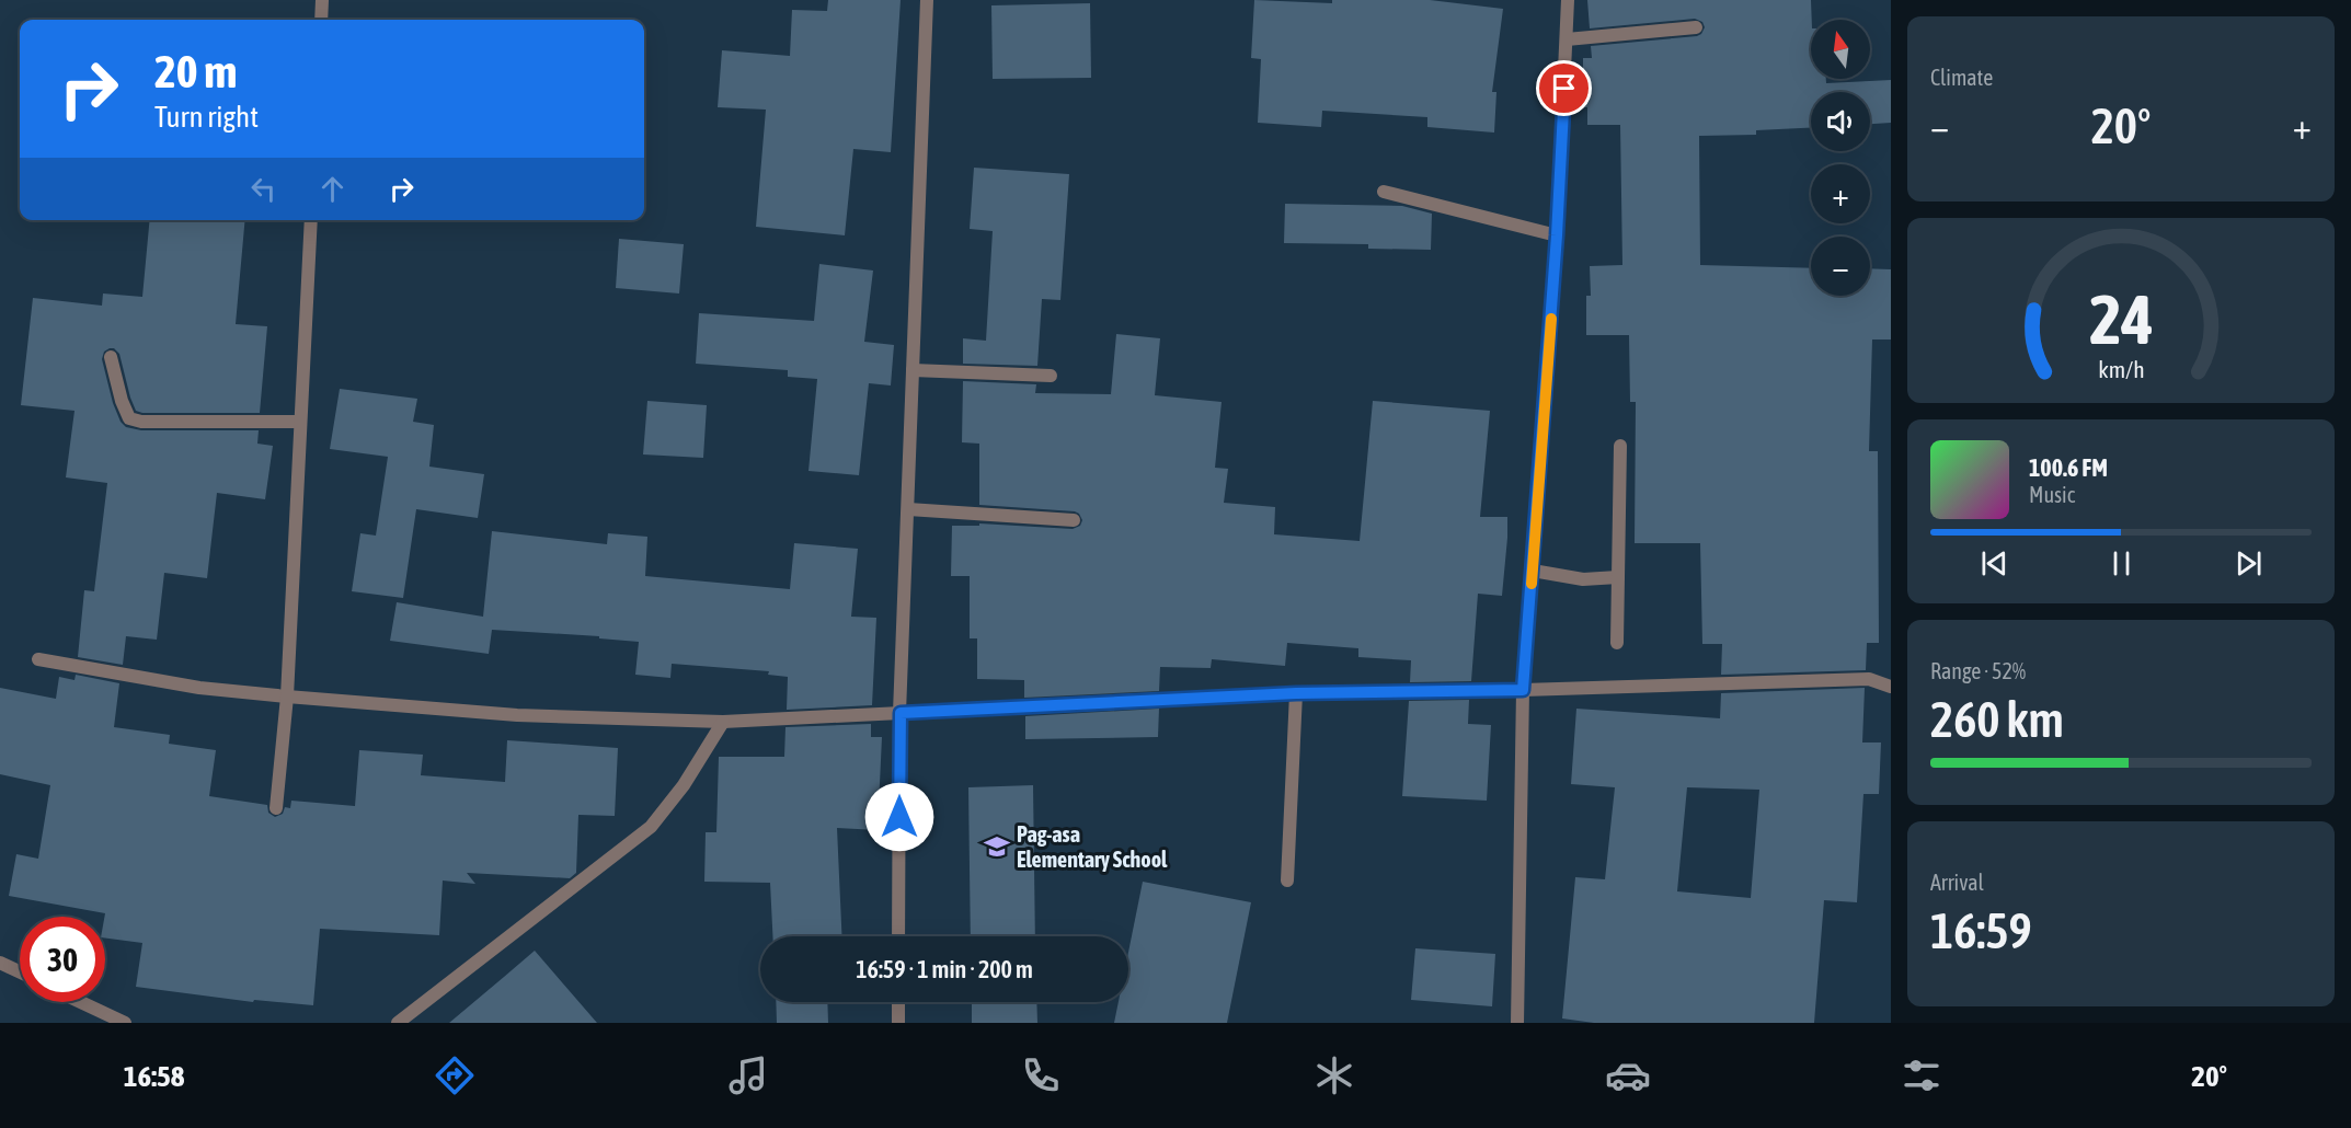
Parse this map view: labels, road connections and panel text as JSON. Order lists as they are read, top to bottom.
{
  "places": {
    "school or university": ["Pag-asa Elementary School"]
  },
  "north": "top",
  "page": {
    "tile": [
      "Climate",
      ["Range · 52%", "260 km"],
      ["Arrival", "16:59"]
    ],
    "map_buttons": ["+", "−"],
    "turn": ["20 m", "Turn right"],
    "heat": ["−", "20°", "+"],
    "song": ["100.6 FM", "Music"],
    "limit": "30",
    "trip": "16:59 · 1 min · 200 m",
    "tabs": ["16:58", "20°"],
    "gauge": ["24", "km/h"]
  }
}
